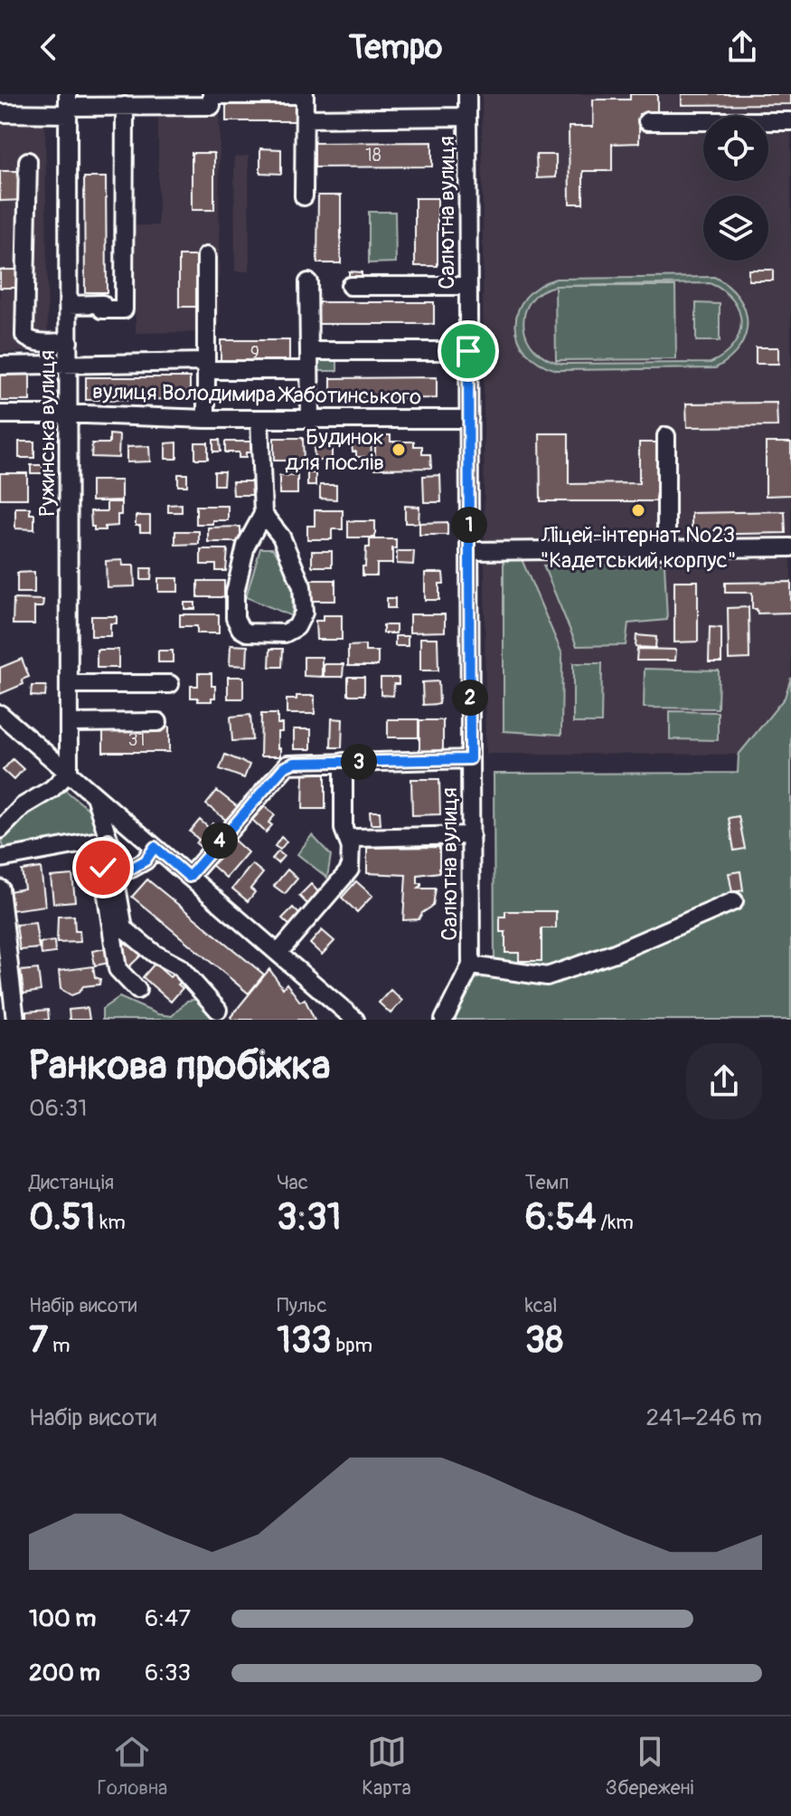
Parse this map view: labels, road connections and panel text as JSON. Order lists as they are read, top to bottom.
{
  "streets": {
    "street": ["Салютна вулиця", "вулиця Володимира Жаботинського", "Ружинська вулиця"]
  },
  "crossings": [
    ["Салютна вулиця", "вулиця Володимира Жаботинського"],
    ["вулиця Володимира Жаботинського", "Ружинська вулиця"]
  ],
  "places": ["Будинок для послів", "Ліцей-інтернат №23 \"Кадетський корпус\""],
  "house_numbers": ["18", "9", "31"],
  "page": {
    "header": "Tempo",
    "pins": [
      "1",
      "2",
      "3",
      "4"
    ],
    "heading": ["Ранкова пробіжка", "06:31"],
    "stats": [
      ["Дистанція", "0.51 km"],
      ["Час", "3:31"],
      ["Темп", "6:54 /km"],
      ["Набір висоти", "7 m"],
      ["Пульс", "133 bpm"],
      ["kcal", "38"]
    ],
    "chart": ["Набір висоти", "241–246 m"],
    "list": [
      {
        "name": "100 m",
        "note": "6:47"
      },
      {
        "name": "200 m",
        "note": "6:33"
      }
    ],
    "tabs": ["Головна", "Карта", "Збережені"]
  }
}
